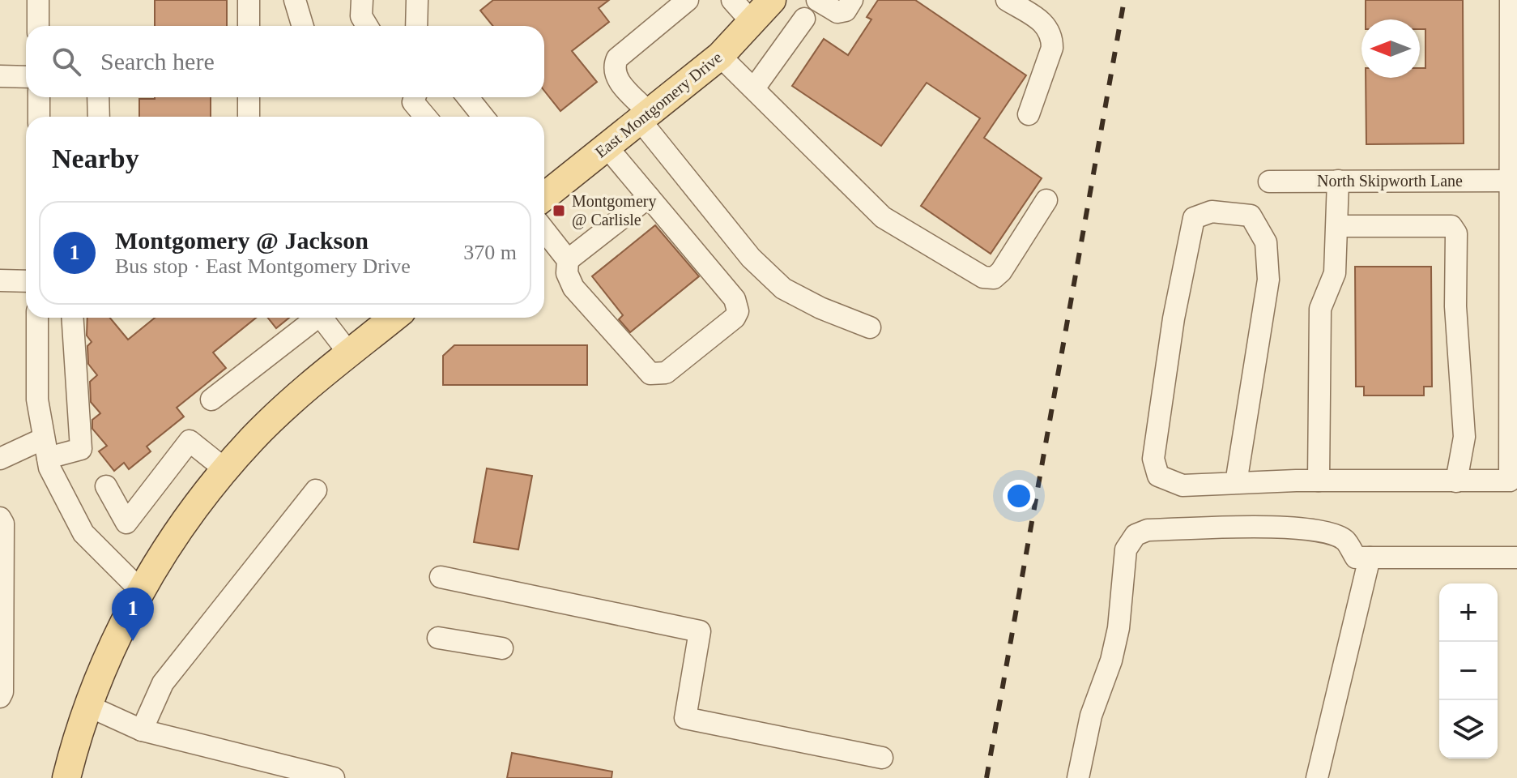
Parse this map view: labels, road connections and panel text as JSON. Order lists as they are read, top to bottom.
{
  "streets": {
    "main road": ["East Montgomery Drive"],
    "street": ["North Skipworth Lane"]
  },
  "places": {
    "transit": ["Montgomery @ Carlisle"]
  },
  "north": "left",
  "page": {
    "search": "Search here",
    "heading": "Nearby",
    "list": [
      {
        "mark": "1",
        "name": "Montgomery @ Jackson",
        "note": "Bus stop · East Montgomery Drive",
        "value": "370 m"
      }
    ],
    "map_buttons": ["+", "−"],
    "pins": "1"
  }
}
